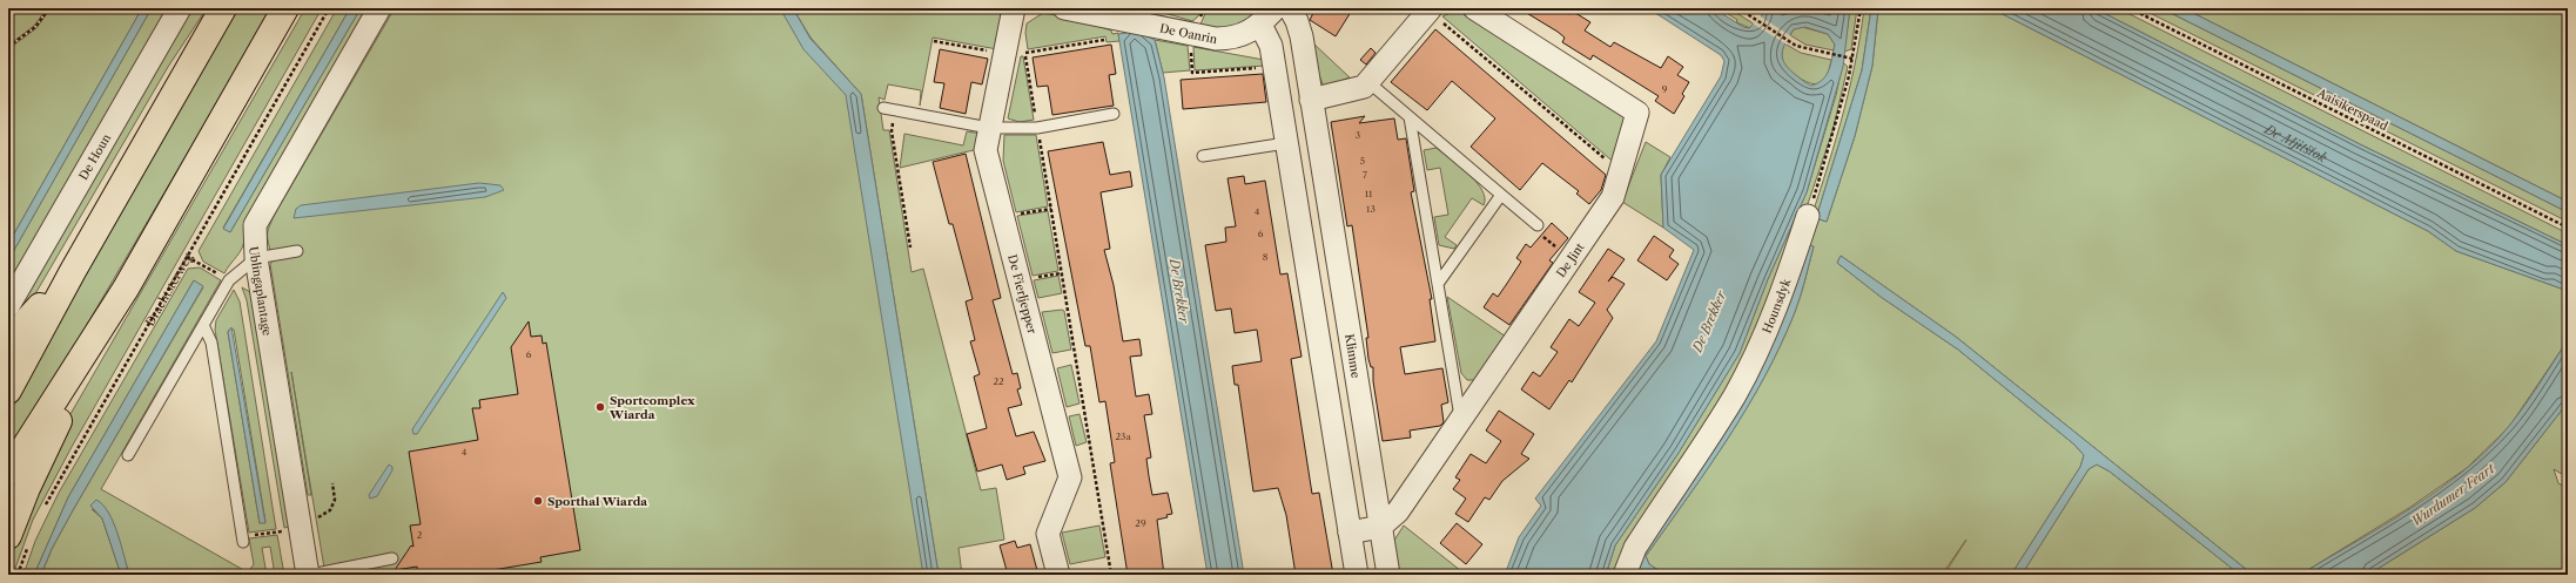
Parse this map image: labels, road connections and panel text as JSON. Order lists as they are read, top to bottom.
{
  "streets": {
    "street": [
      "De Oanrin",
      "De Houn",
      "De Jint",
      "Ublingaplantage",
      "De Fierljepper",
      "Hounsdyk",
      "Klimme"
    ],
    "path": ["Aaisikerspaad", "Drachtsterweg"]
  },
  "crossings": [
    ["De Jint", "Klimme"]
  ],
  "water": ["De Mjitstok", "De Brekker", "Wurdumer Feart"],
  "places": ["Sportcomplex Wiarda", "Sporthal Wiarda"],
  "house_numbers": [
    "9",
    "3",
    "5",
    "7",
    "11",
    "13",
    "4",
    "6",
    "8",
    "6",
    "22",
    "23a",
    "4",
    "29",
    "2"
  ]
}
